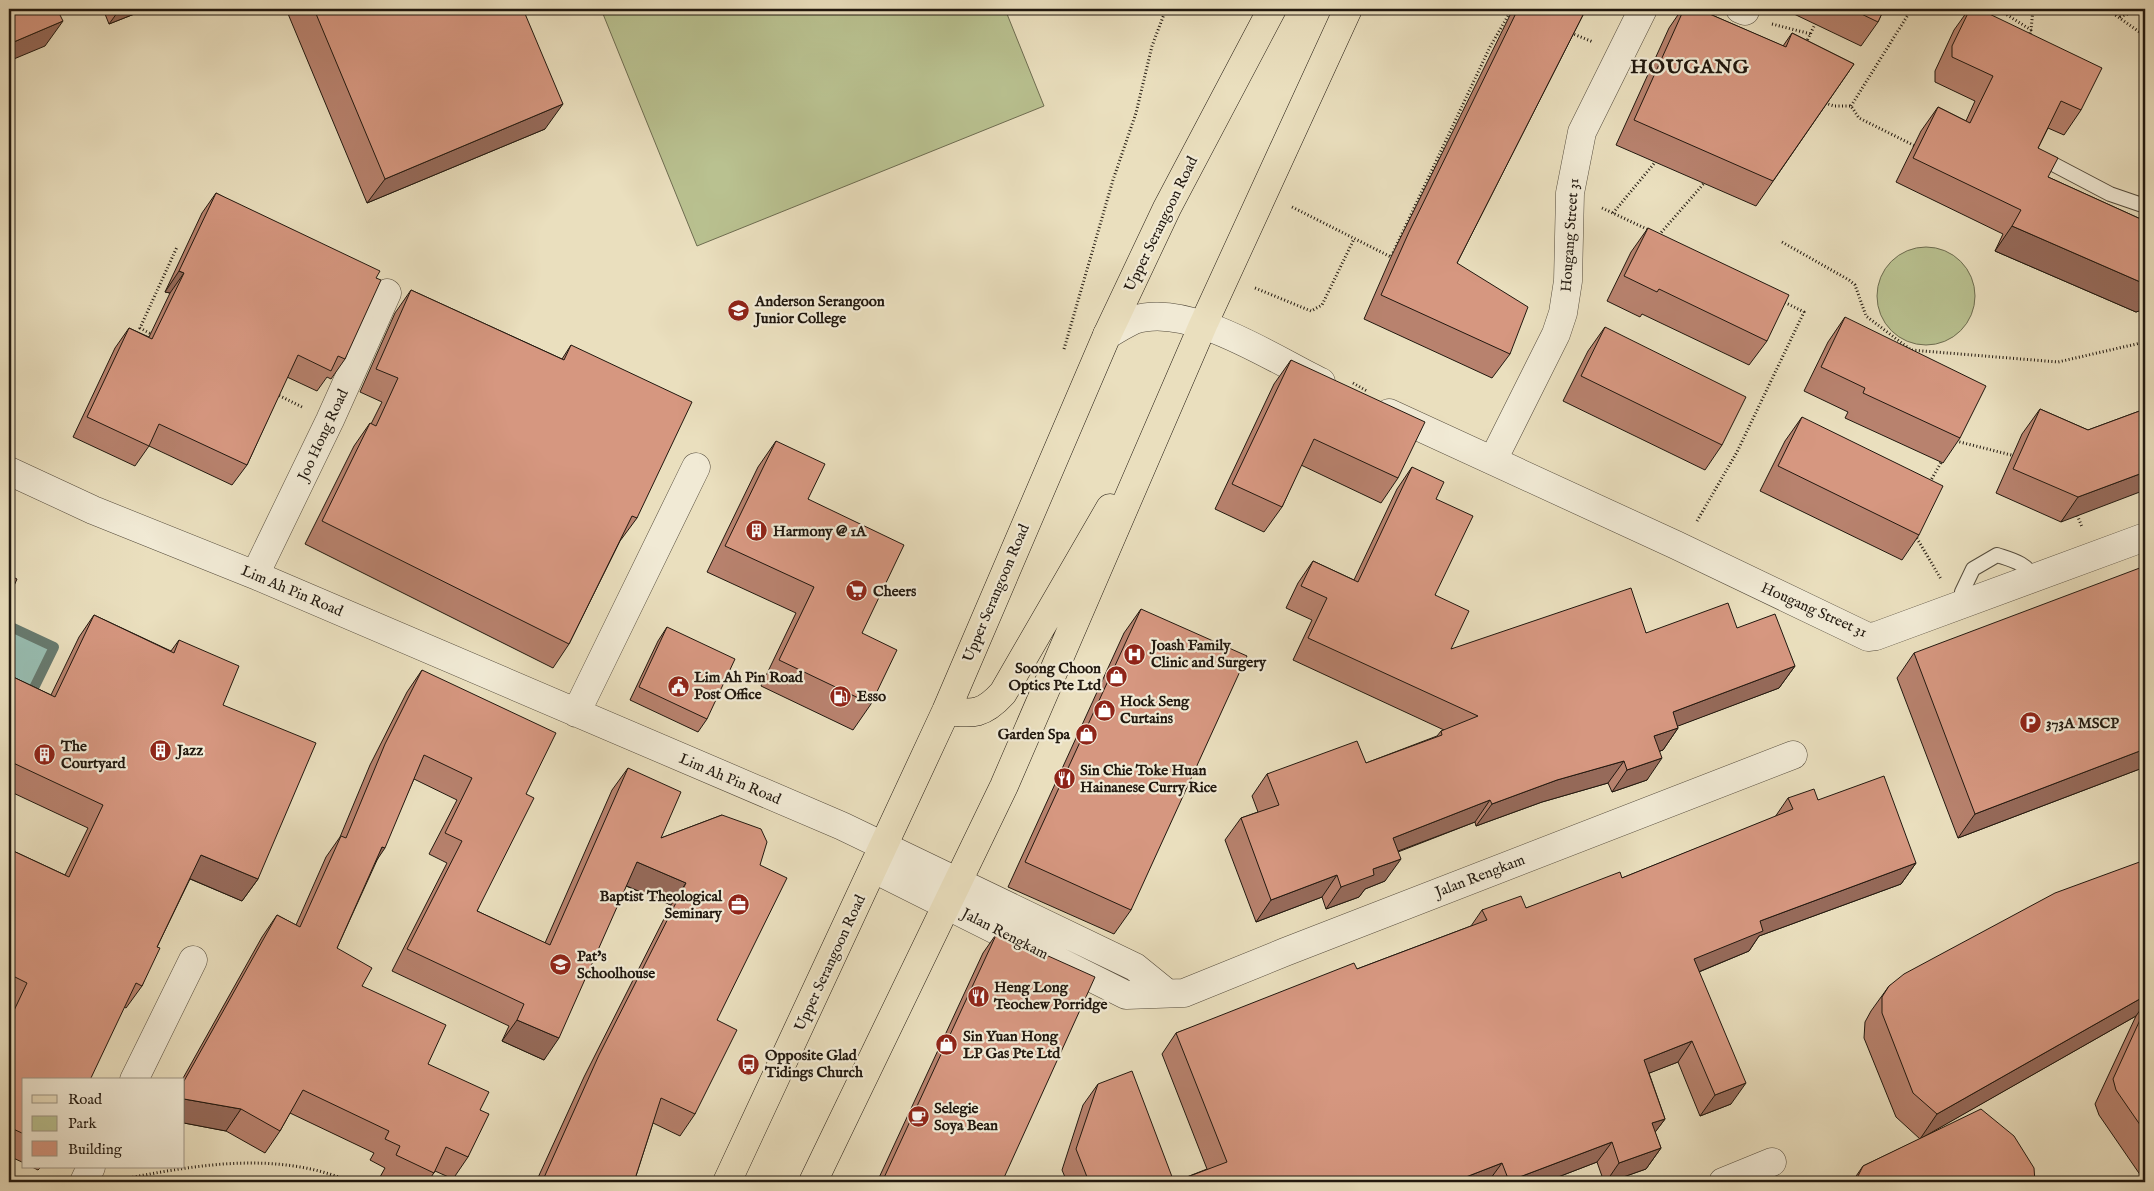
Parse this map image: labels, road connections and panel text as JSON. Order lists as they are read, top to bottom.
{
  "streets": {
    "main road": ["Upper Serangoon Road"],
    "street": [
      "Hougang Street 31",
      "Joo Hong Road",
      "Lim Ah Pin Road",
      "Jalan Rengkam"
    ]
  },
  "crossings": [
    ["Upper Serangoon Road", "Lim Ah Pin Road"],
    ["Upper Serangoon Road", "Jalan Rengkam"],
    ["Joo Hong Road", "Lim Ah Pin Road"],
    ["Lim Ah Pin Road", "Jalan Rengkam"]
  ],
  "districts": ["HOUGANG"],
  "places": {
    "school or university": ["Anderson Serangoon Junior College", "Pat's Schoolhouse"],
    "building": ["Harmony @ 1A", "Jazz", "The Courtyard"],
    "supermarket": ["Cheers"],
    "hospital": ["Joash Family Clinic and Surgery"],
    "shop": [
      "Soong Choon Optics Pte Ltd",
      "Hock Seng Curtains",
      "Garden Spa",
      "Sin Yuan Hong LP Gas Pte Ltd"
    ],
    "public building": ["Lim Ah Pin Road Post Office"],
    "fuel station": ["Esso"],
    "parking": ["373A MSCP"],
    "restaurant": ["Sin Chie Toke Huan Hainanese Curry Rice", "Heng Long Teochew Porridge"],
    "office": ["Baptist Theological Seminary"],
    "bus stop": ["Opposite Glad Tidings Church"],
    "cafe": ["Selegie Soya Bean"]
  },
  "legend": ["Road", "Park", "Building"]
}
